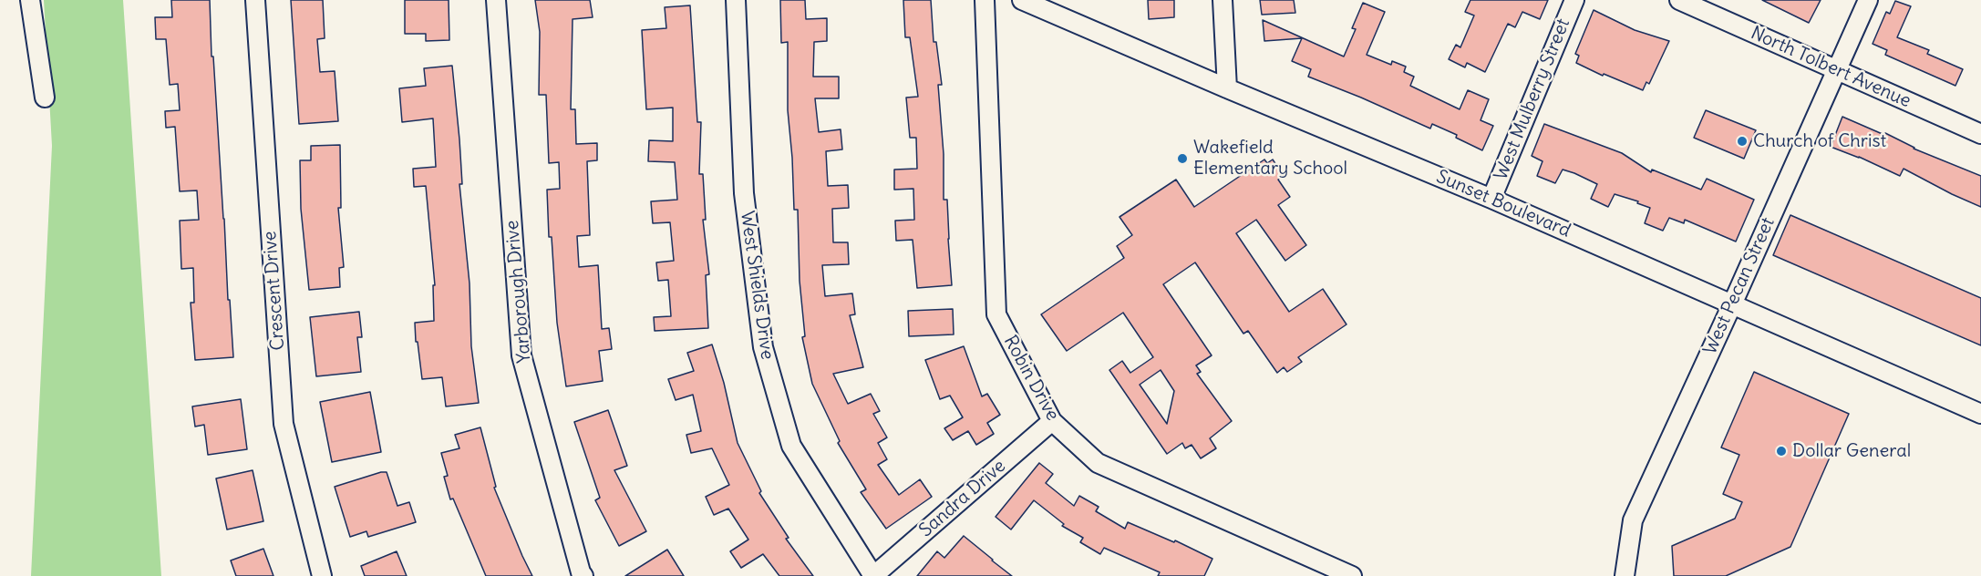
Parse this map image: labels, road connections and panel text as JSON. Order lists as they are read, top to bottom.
{
  "streets": {
    "street": [
      "North Tolbert Avenue",
      "West Mulberry Street",
      "Sunset Boulevard",
      "West Shields Drive",
      "West Pecan Street",
      "Crescent Drive",
      "Yarborough Drive",
      "Robin Drive",
      "Sandra Drive"
    ]
  },
  "crossings": [
    ["North Tolbert Avenue", "West Pecan Street"],
    ["West Mulberry Street", "Sunset Boulevard"],
    ["Sunset Boulevard", "West Pecan Street"],
    ["West Shields Drive", "Sandra Drive"],
    ["Robin Drive", "Sandra Drive"]
  ],
  "places": ["Church of Christ", "Wakefield Elementary School", "Dollar General"]
}
